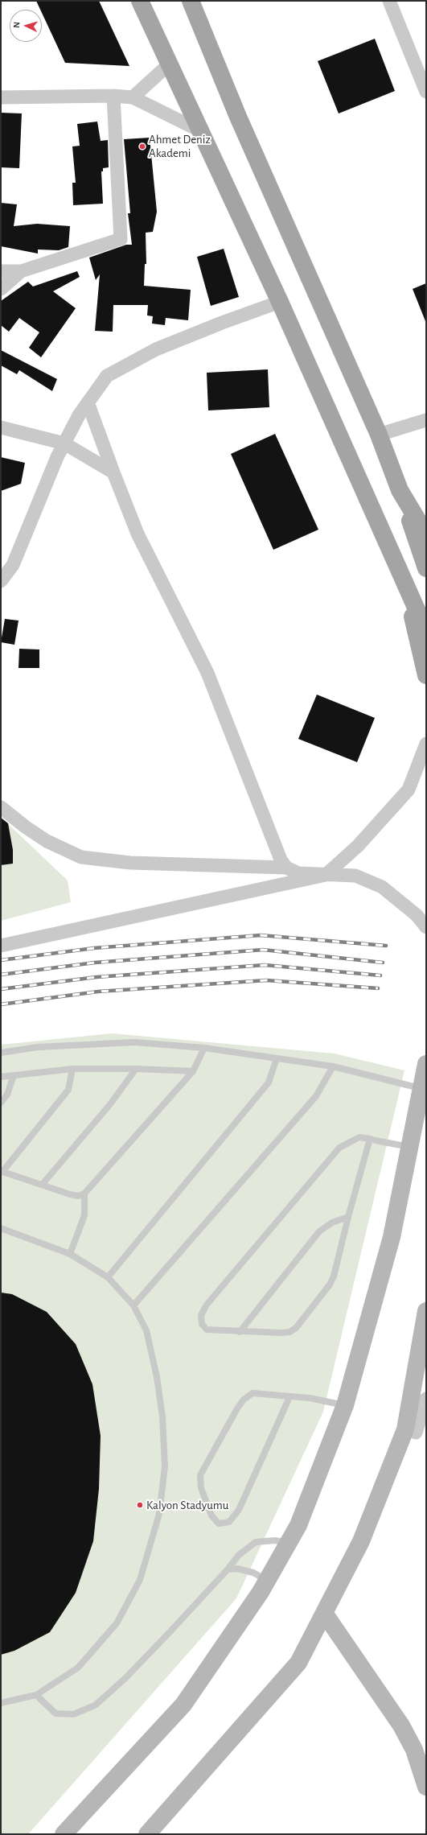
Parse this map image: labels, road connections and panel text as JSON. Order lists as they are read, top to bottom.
{
  "places": ["Ahmet Deniz Akademi", "Kalyon Stadyumu"],
  "north": "left"
}
